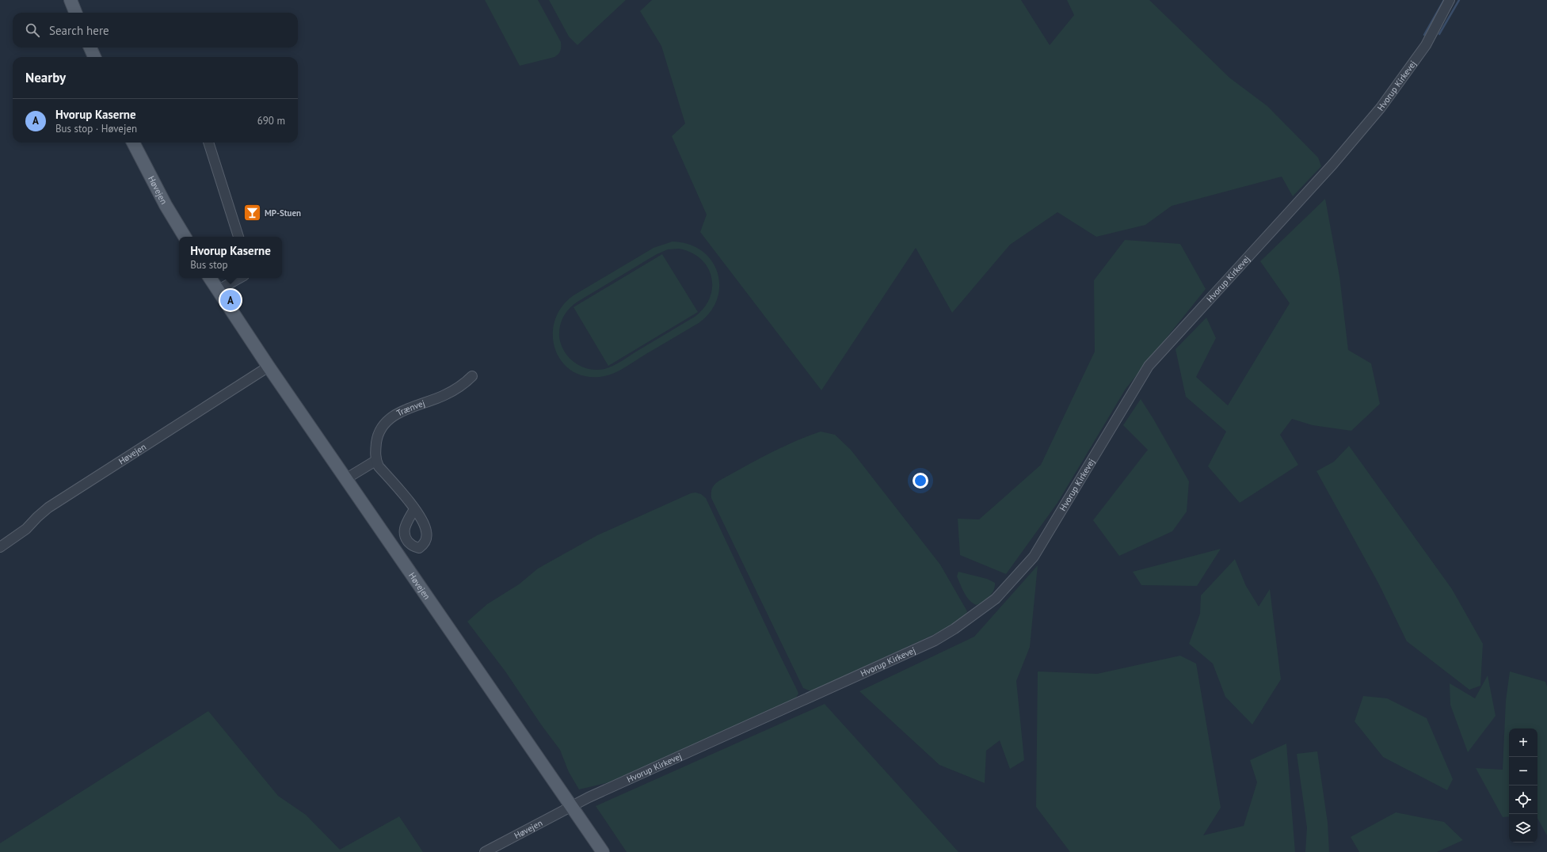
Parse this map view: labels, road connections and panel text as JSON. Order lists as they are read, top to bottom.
{
  "streets": {
    "main road": ["Høvejen"],
    "street": ["Hvorup Kirkevej", "Trænvej"]
  },
  "crossings": [
    ["Hvorup Kirkevej", "Høvejen"]
  ],
  "places": {
    "bar": ["MP-Stuen"]
  },
  "page": {
    "search": "Search here",
    "heading": "Nearby",
    "list": [
      {
        "mark": "A",
        "name": "Hvorup Kaserne",
        "note": "Bus stop · Høvejen",
        "value": "690 m"
      }
    ],
    "popup": ["Hvorup Kaserne", "Bus stop"],
    "pins": "A",
    "map_buttons": ["+", "−"]
  }
}
